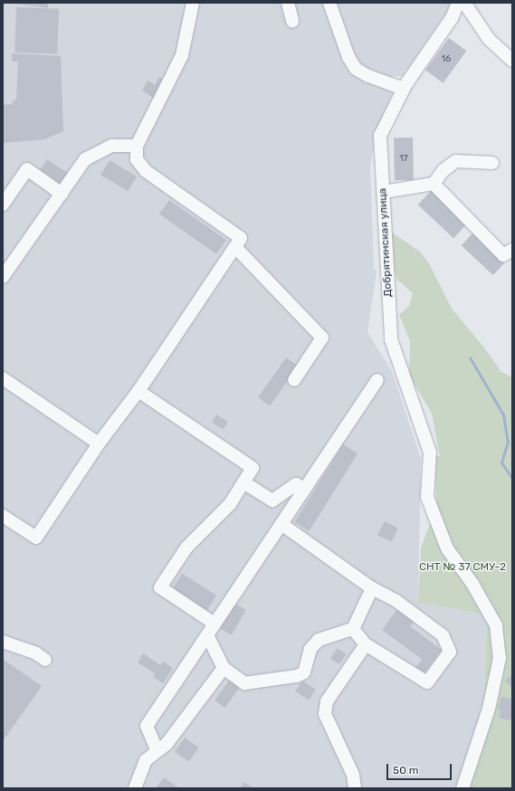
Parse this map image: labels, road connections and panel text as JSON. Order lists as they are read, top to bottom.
{
  "streets": {
    "street": ["Добрятинская улица"]
  },
  "parks": ["СНТ № 37 СМУ-2"],
  "house_numbers": ["16", "17"],
  "scale_bar": "50 m"
}
